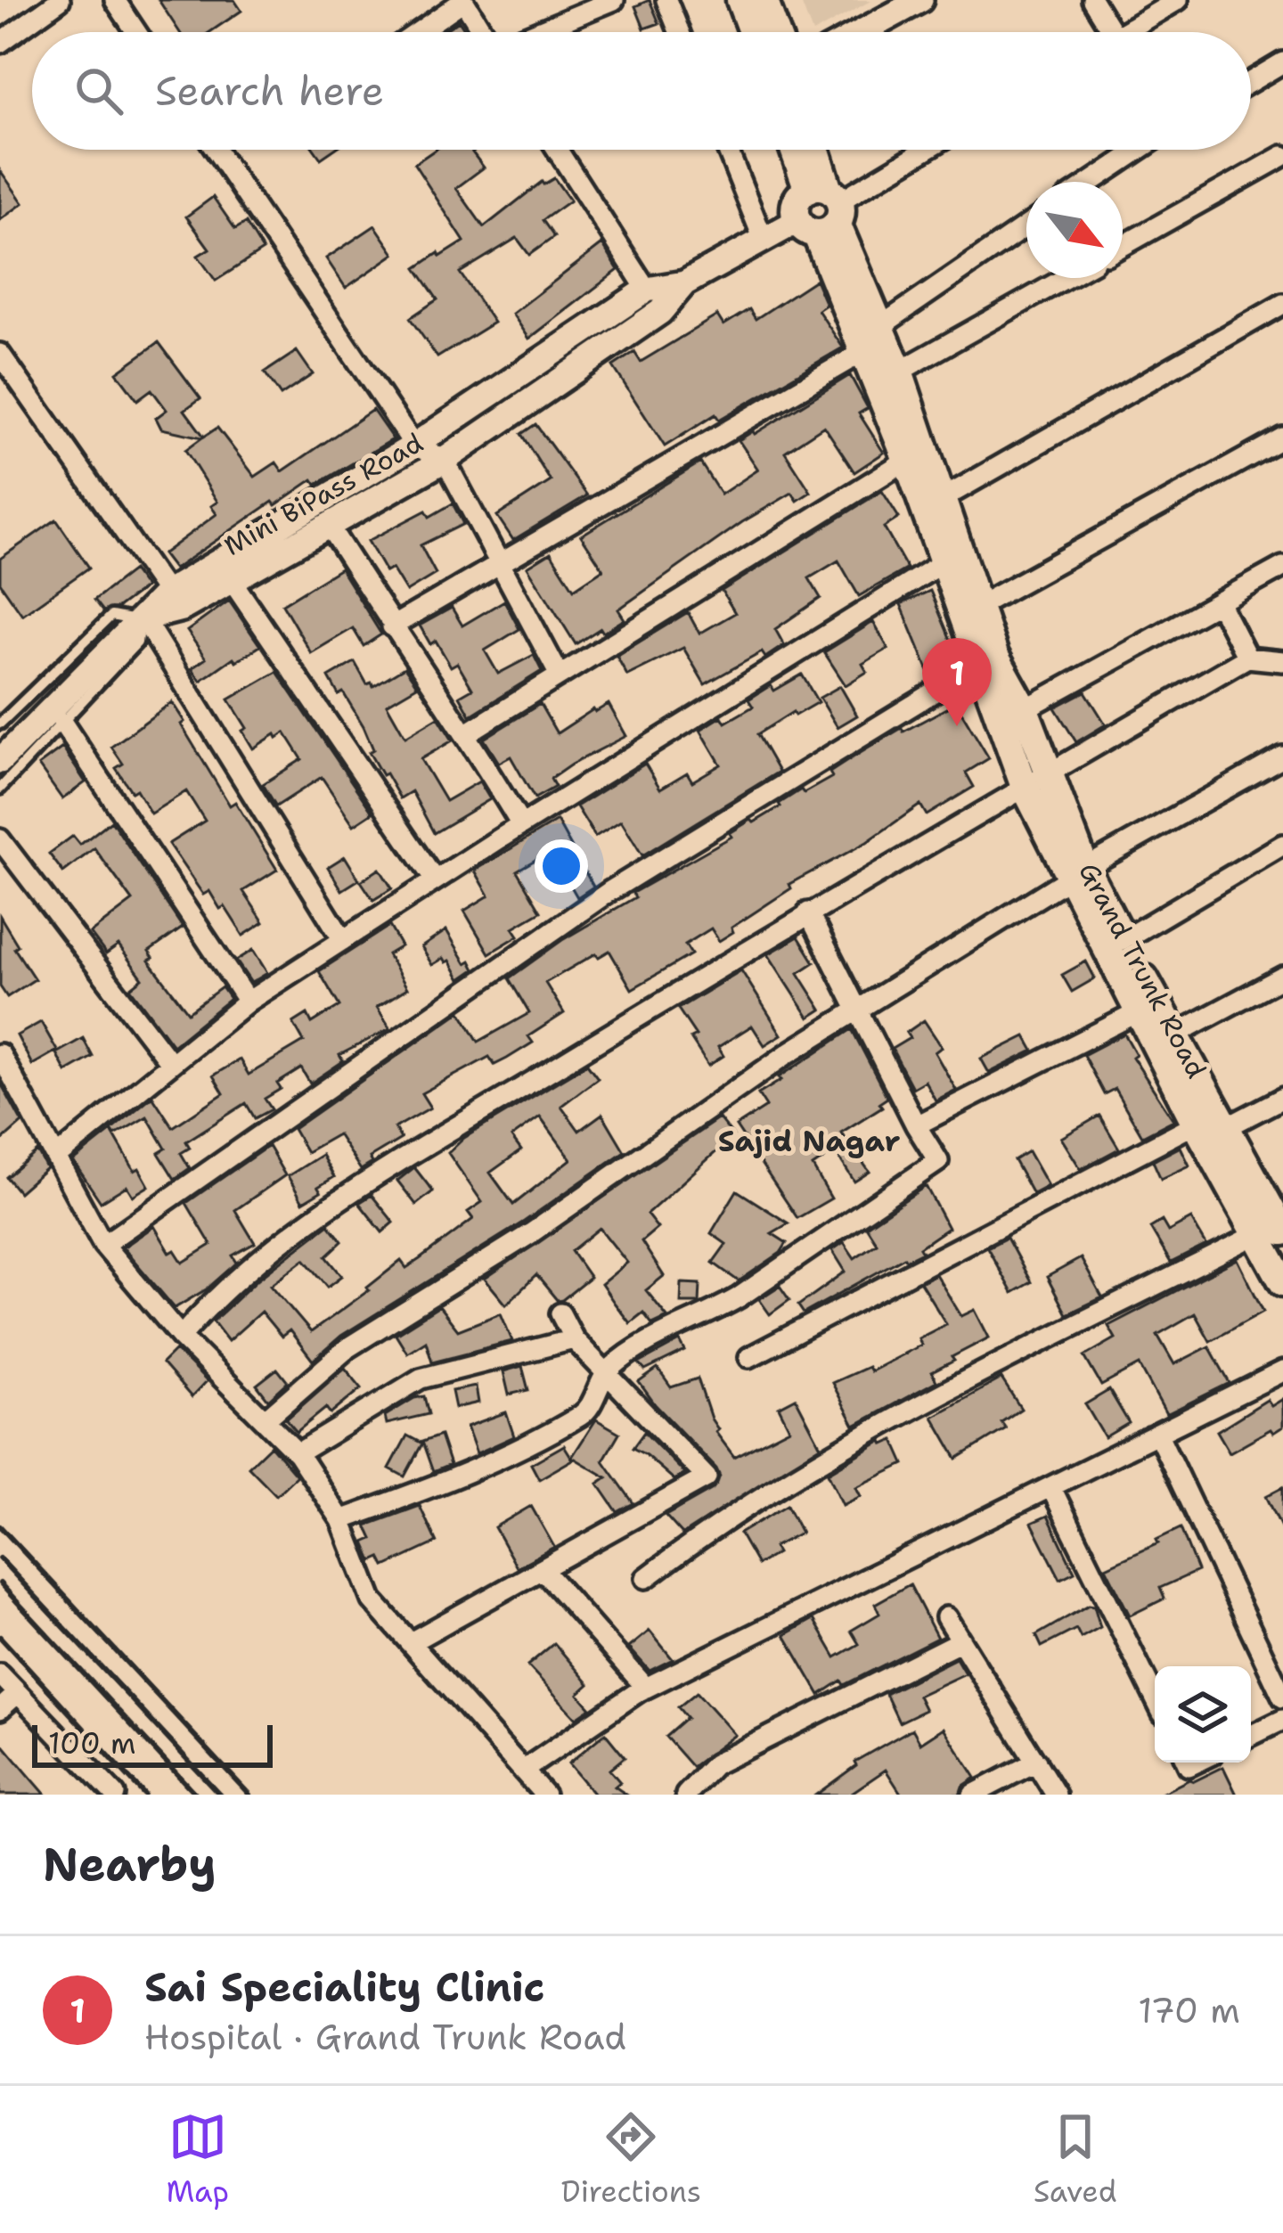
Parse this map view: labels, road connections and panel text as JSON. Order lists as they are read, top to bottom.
{
  "streets": {
    "main road": ["Grand Trunk Road"],
    "street": ["Mini BiPass Road"]
  },
  "districts": ["Sajid Nagar"],
  "scale_bar": "100 m",
  "north": "bottom right",
  "page": {
    "search": "Search here",
    "pins": "1",
    "scale": "100 m",
    "heading": "Nearby",
    "list": [
      {
        "mark": "1",
        "name": "Sai Speciality Clinic",
        "note": "Hospital · Grand Trunk Road",
        "value": "170 m"
      }
    ],
    "nav": ["Map", "Directions", "Saved"]
  }
}
